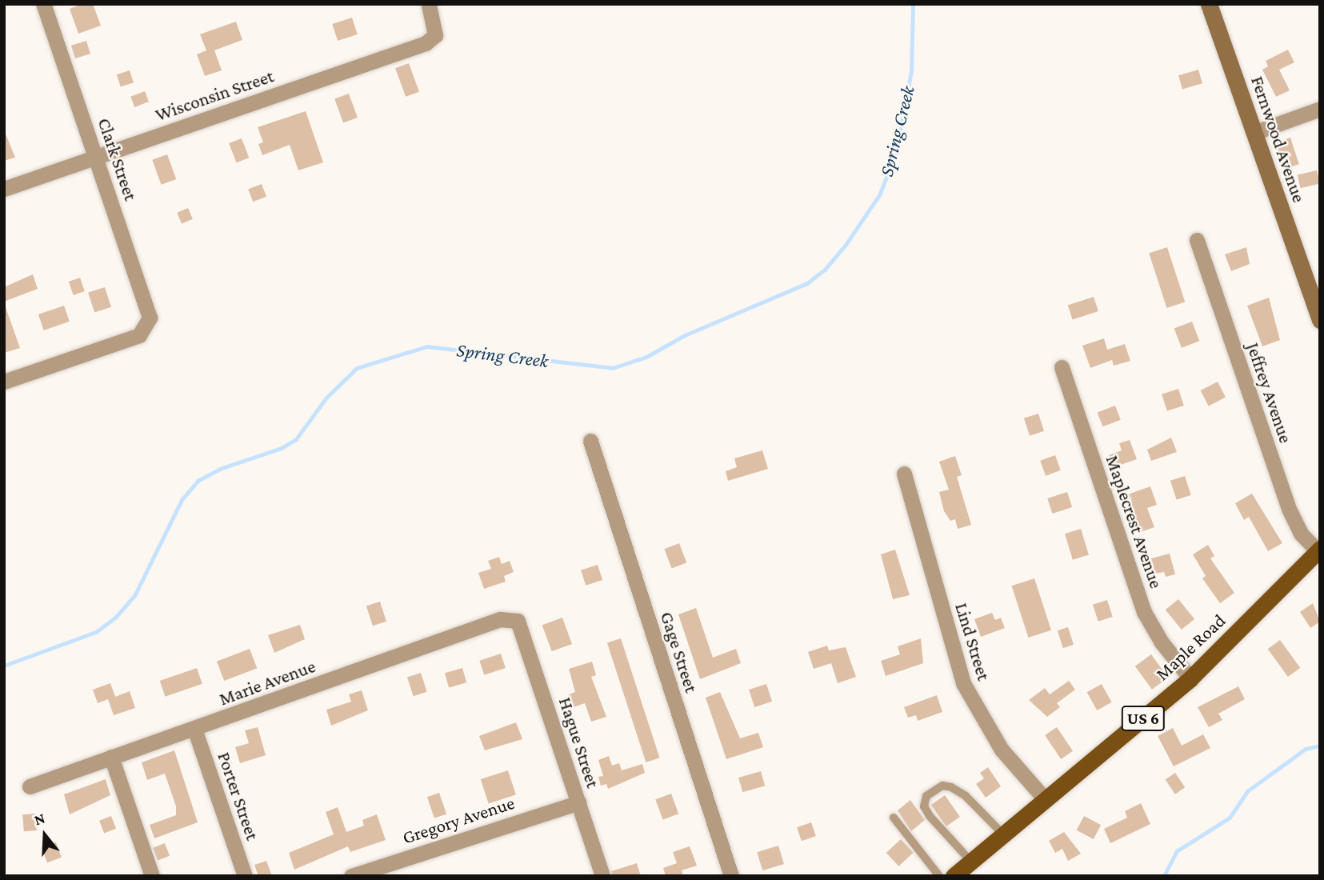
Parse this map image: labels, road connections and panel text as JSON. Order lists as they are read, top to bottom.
{
  "streets": {
    "main road": ["Maple Road", "US 6"],
    "street": [
      "Wisconsin Street",
      "Fernwood Avenue",
      "Clark Street",
      "Jeffrey Avenue",
      "Maplecrest Avenue",
      "Lind Street",
      "Gage Street",
      "Marie Avenue",
      "Hague Street",
      "Porter Street",
      "Gregory Avenue"
    ]
  },
  "crossings": [
    ["Wisconsin Street", "Clark Street"],
    ["Jeffrey Avenue", "Maple Road"],
    ["Maplecrest Avenue", "Maple Road"],
    ["Lind Street", "Maple Road"],
    ["Marie Avenue", "Hague Street"],
    ["Marie Avenue", "Porter Street"],
    ["Hague Street", "Gregory Avenue"]
  ],
  "water": ["Spring Creek"],
  "north": "top"
}
